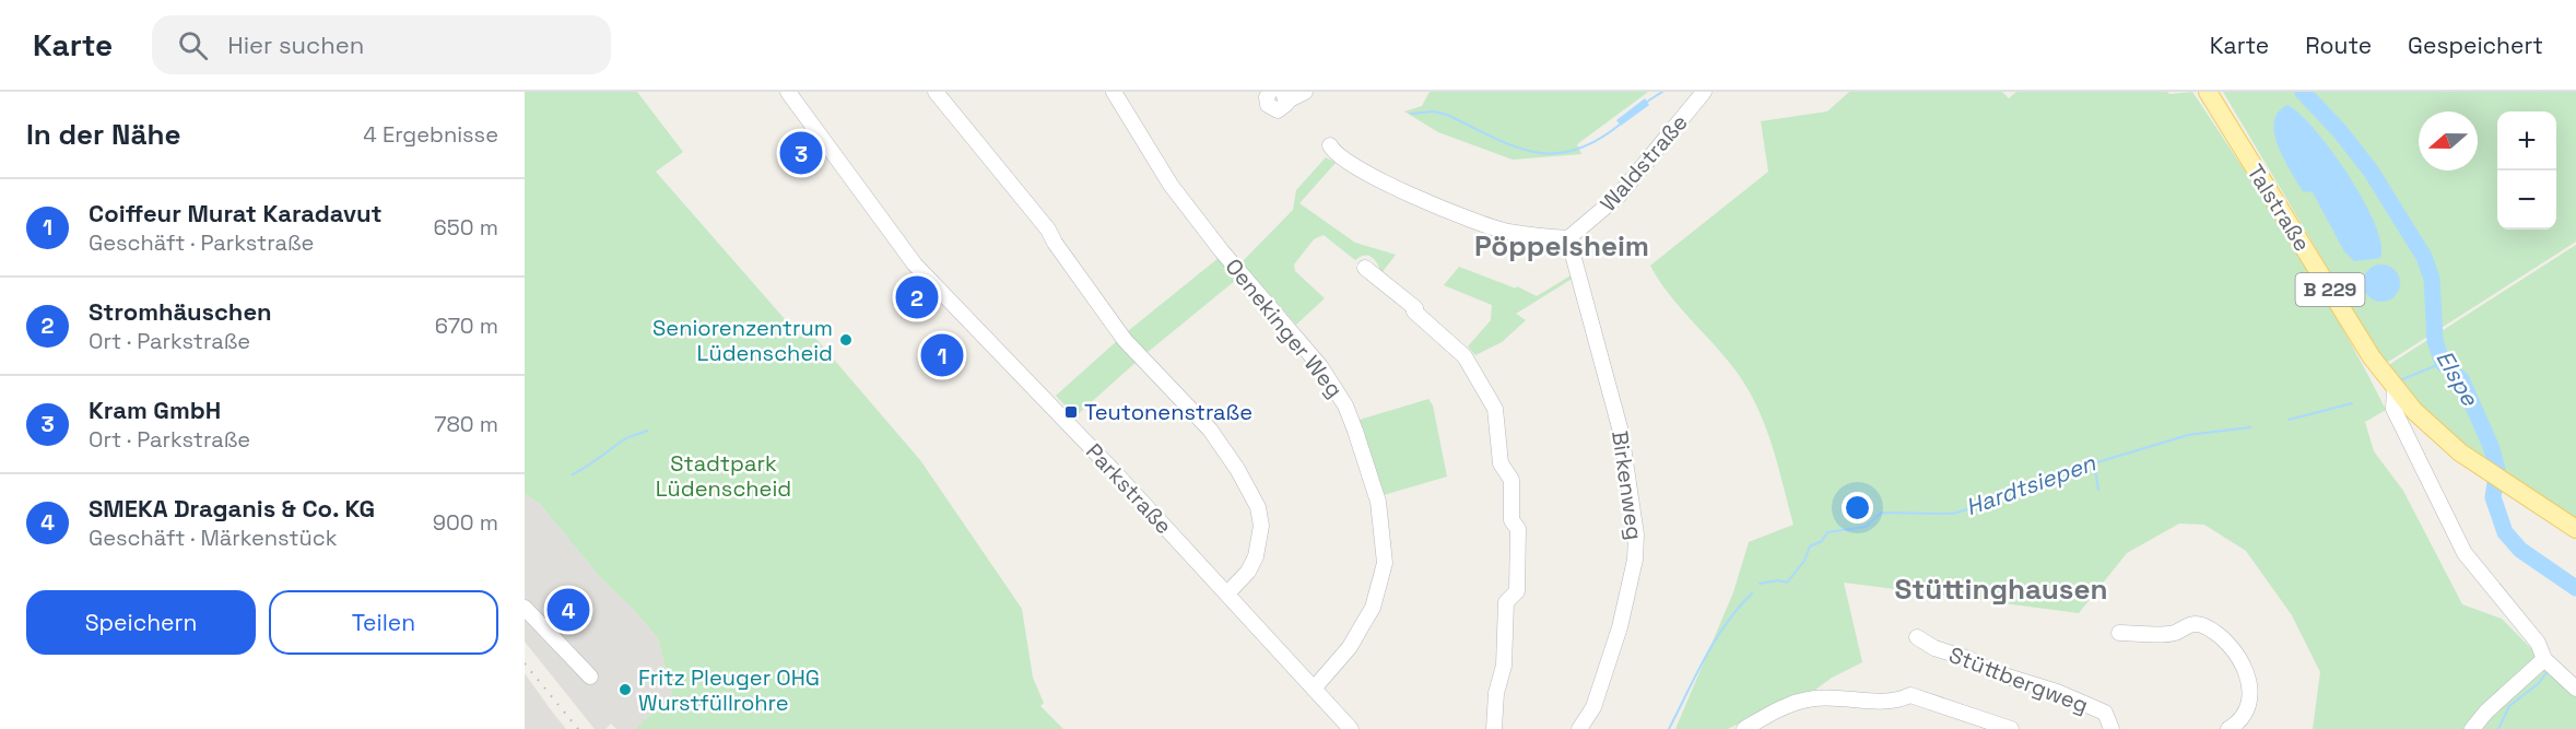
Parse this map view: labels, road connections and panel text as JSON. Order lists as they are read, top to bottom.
{
  "streets": {
    "main road": ["Talstraße", "B 229"],
    "street": [
      "Waldstraße",
      "Oenekinger Weg",
      "Birkenweg",
      "Parkstraße",
      "Stüttbergweg"
    ]
  },
  "crossings": [
    ["Waldstraße", "Birkenweg"],
    ["Oenekinger Weg", "Parkstraße"]
  ],
  "districts": ["Pöppelsheim", "Stüttinghausen"],
  "water": ["Elspe", "Hardtsiepen"],
  "parks": ["Stadtpark Lüdenscheid"],
  "places": {
    "other": ["Seniorenzentrum Lüdenscheid", "Fritz Pleuger OHG Wurstfüllrohre"],
    "transit": ["Teutonenstraße"]
  },
  "north": "left",
  "page": {
    "header": "Karte",
    "search": "Hier suchen",
    "nav": ["Karte", "Route", "Gespeichert"],
    "heading": ["In der Nähe", "4 Ergebnisse"],
    "map_buttons": ["+", "−"],
    "pins": [
      "3",
      "2",
      "1",
      "4"
    ],
    "list": [
      {
        "mark": "1",
        "name": "Coiffeur Murat Karadavut",
        "note": "Geschäft · Parkstraße",
        "value": "650 m"
      },
      {
        "mark": "2",
        "name": "Stromhäuschen",
        "note": "Ort · Parkstraße",
        "value": "670 m"
      },
      {
        "mark": "3",
        "name": "Kram GmbH",
        "note": "Ort · Parkstraße",
        "value": "780 m"
      },
      {
        "mark": "4",
        "name": "SMEKA Draganis & Co. KG",
        "note": "Geschäft · Märkenstück",
        "value": "900 m"
      }
    ],
    "buttons": ["Speichern", "Teilen"]
  }
}
